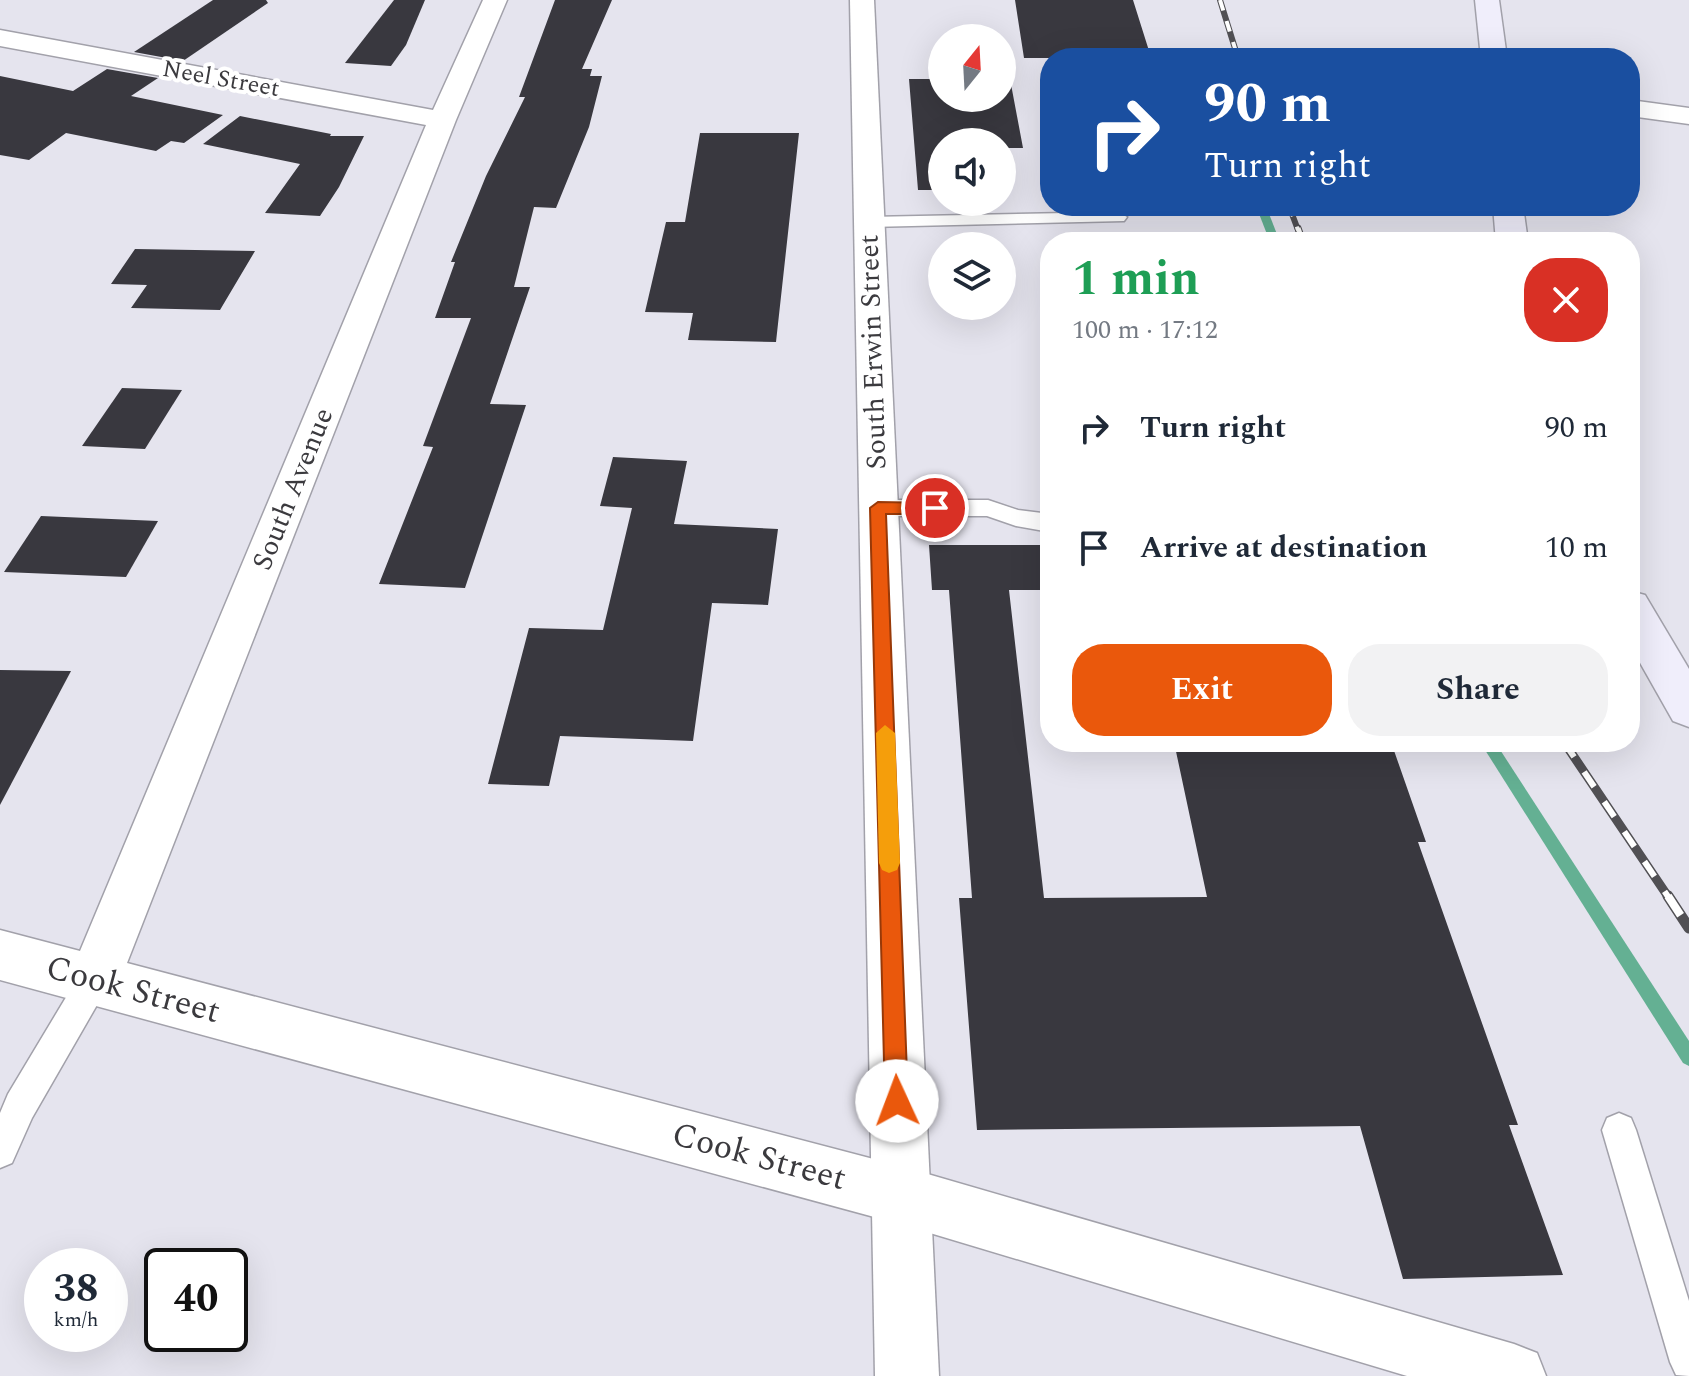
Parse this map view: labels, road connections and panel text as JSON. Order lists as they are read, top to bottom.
{
  "streets": {
    "street": [
      "Neel Street",
      "South Erwin Street",
      "South Avenue",
      "Cook Street"
    ]
  },
  "crossings": [
    ["Neel Street", "South Avenue"],
    ["South Erwin Street", "Cook Street"],
    ["South Avenue", "Cook Street"]
  ],
  "north": "top",
  "page": {
    "turn": ["90 m", "Turn right"],
    "heading": ["1 min", "100 m · 17:12"],
    "list": [
      {
        "name": "Turn right",
        "value": "90 m"
      },
      {
        "name": "Arrive at destination",
        "value": "10 m"
      }
    ],
    "buttons": ["Exit", "Share"],
    "speed": "38 km/h",
    "limit": "40"
  }
}
